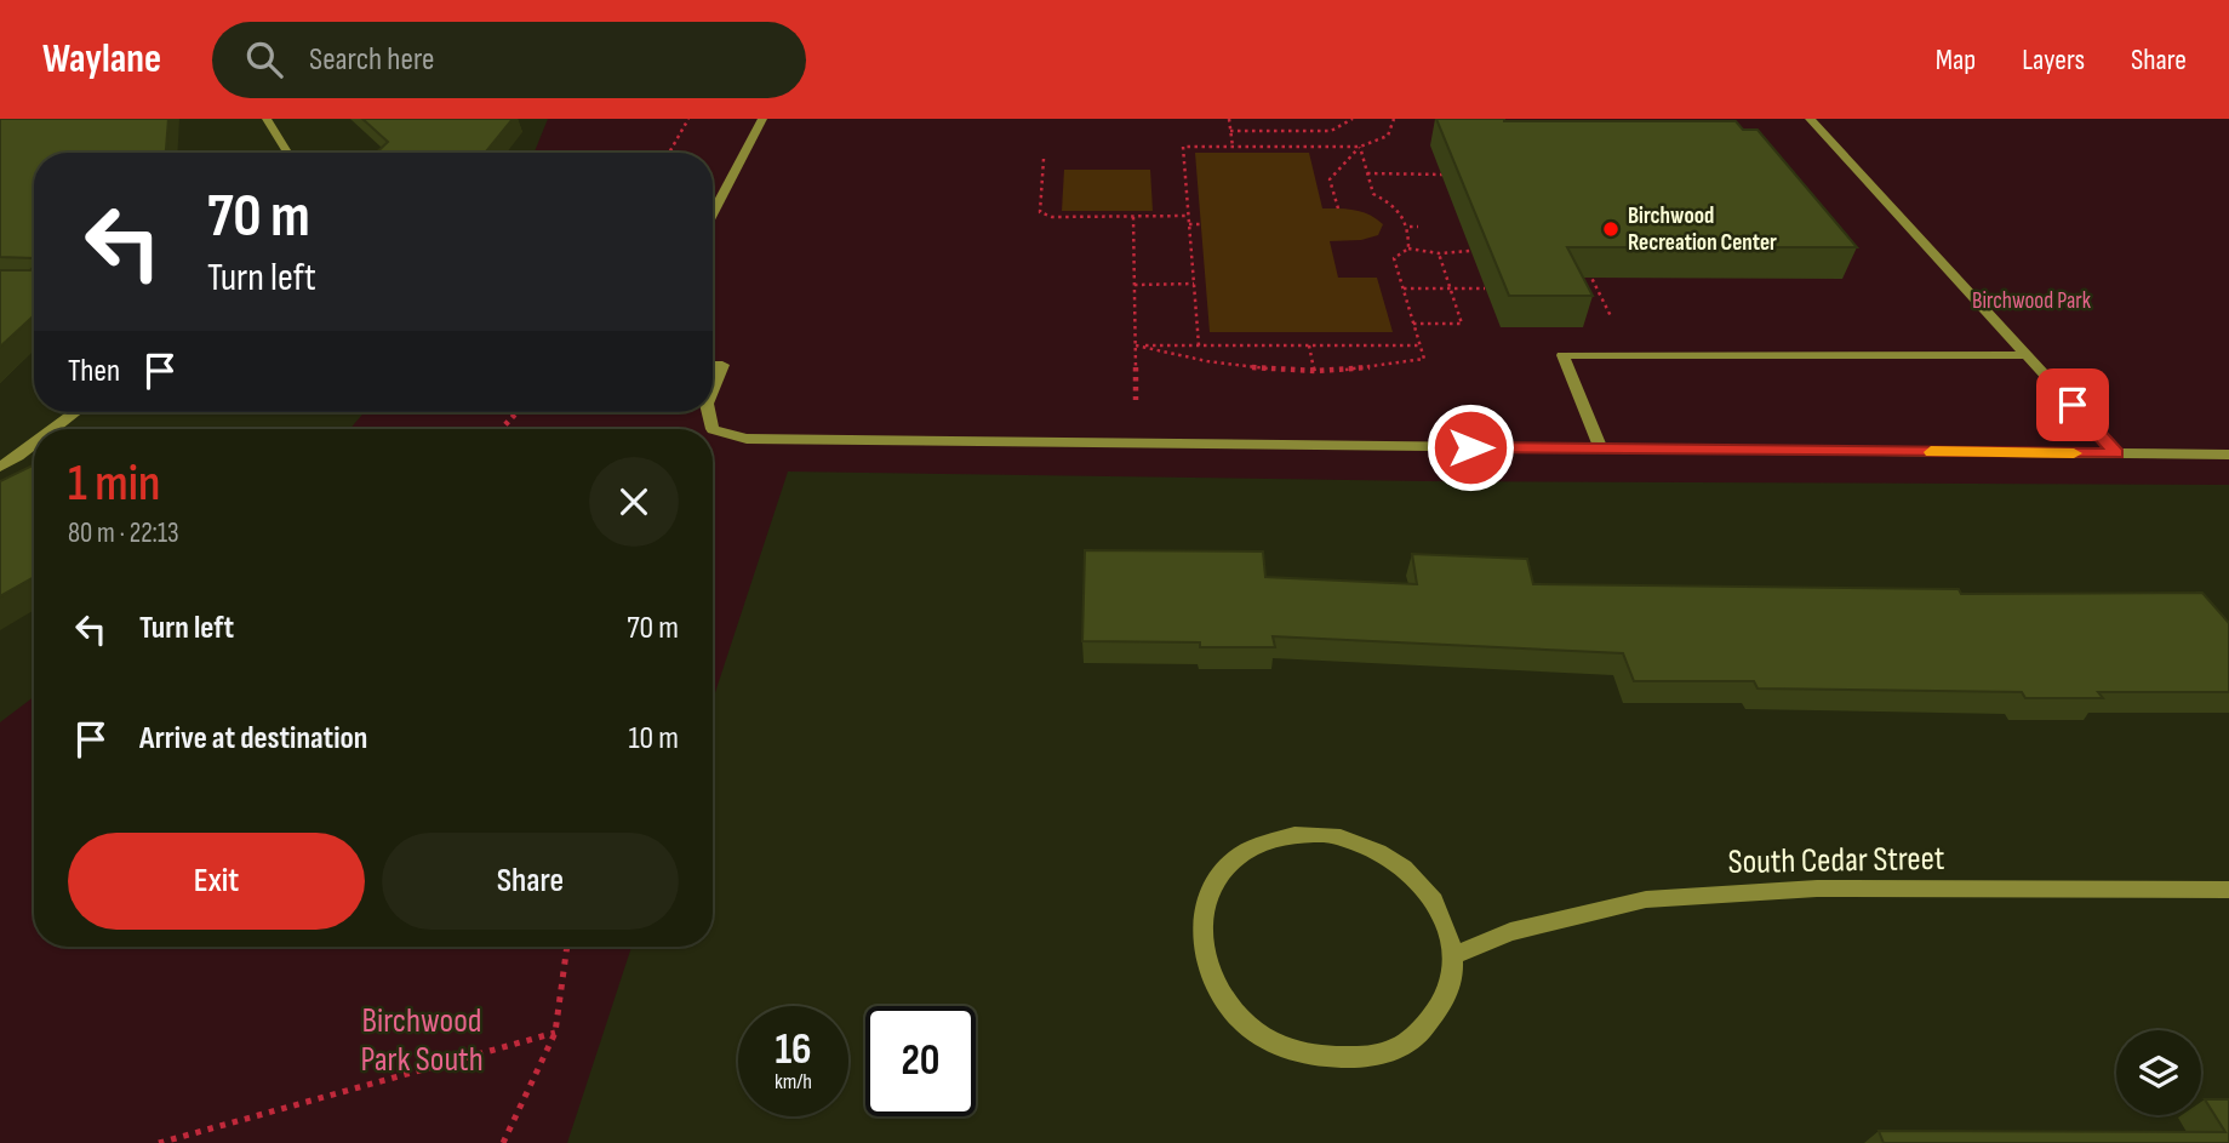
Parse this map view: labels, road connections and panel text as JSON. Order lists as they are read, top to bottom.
{
  "streets": {
    "street": ["South Cedar Street"]
  },
  "parks": ["Birchwood Park", "Birchwood Park South"],
  "places": ["Birchwood Recreation Center"],
  "page": {
    "header": "Waylane",
    "search": "Search here",
    "nav": ["Map", "Layers", "Share"],
    "turn": ["70 m", "Turn left"],
    "then": "Then",
    "heading": ["1 min", "80 m · 22:13"],
    "list": [
      {
        "name": "Turn left",
        "value": "70 m"
      },
      {
        "name": "Arrive at destination",
        "value": "10 m"
      }
    ],
    "buttons": ["Exit", "Share"],
    "speed": "16 km/h",
    "limit": "20"
  }
}
